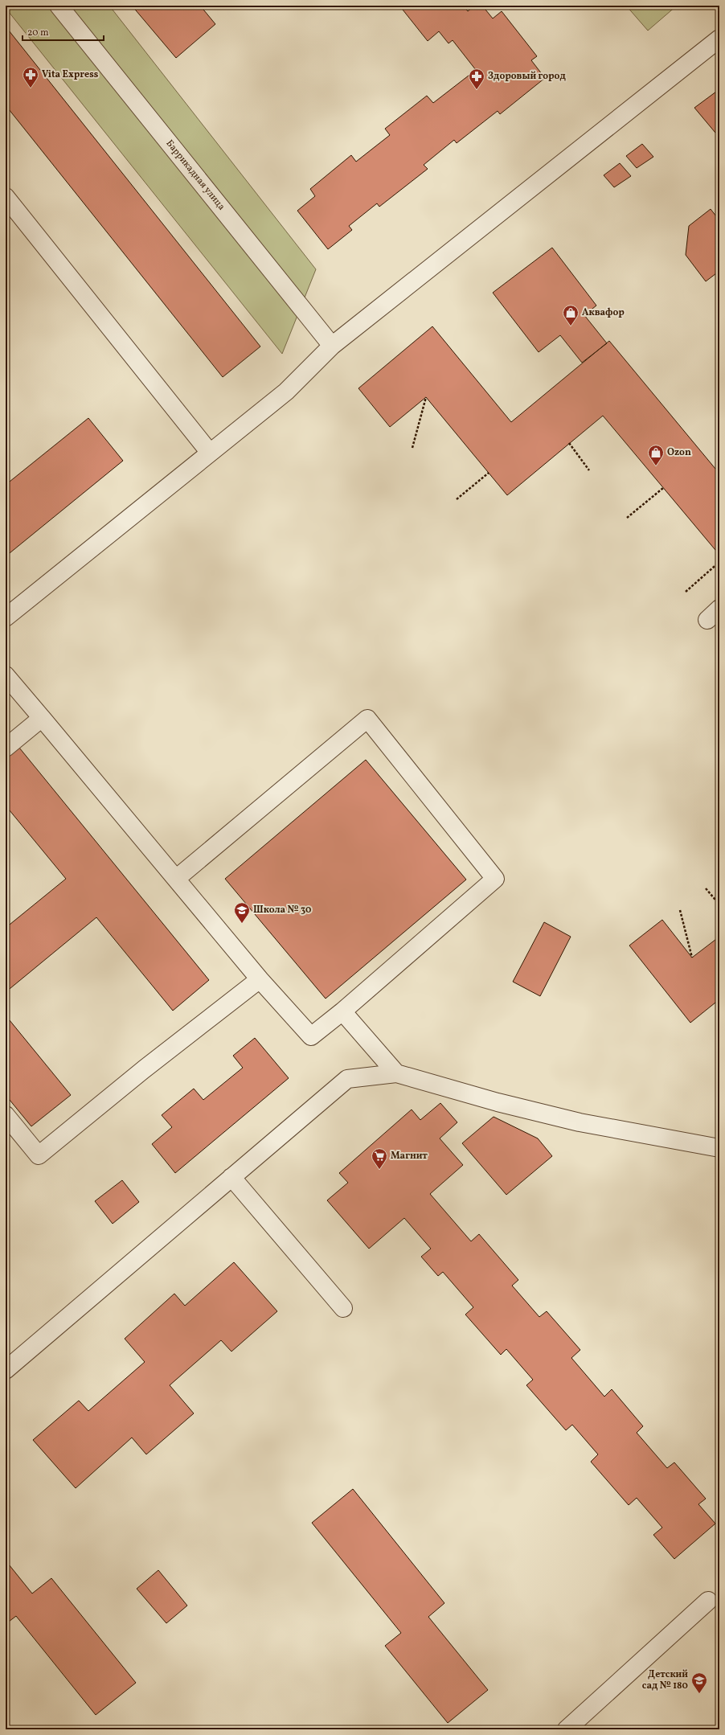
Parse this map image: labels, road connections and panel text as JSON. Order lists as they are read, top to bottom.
{
  "streets": {
    "street": ["Баррикадная улица"]
  },
  "places": {
    "pharmacy": ["Vita Express", "Здоровый город"],
    "shop": ["Аквафор", "Ozon"],
    "school or university": ["Школа № 30", "Детский сад № 180"],
    "supermarket": ["Магнит"]
  },
  "scale_bar": "20 m"
}
